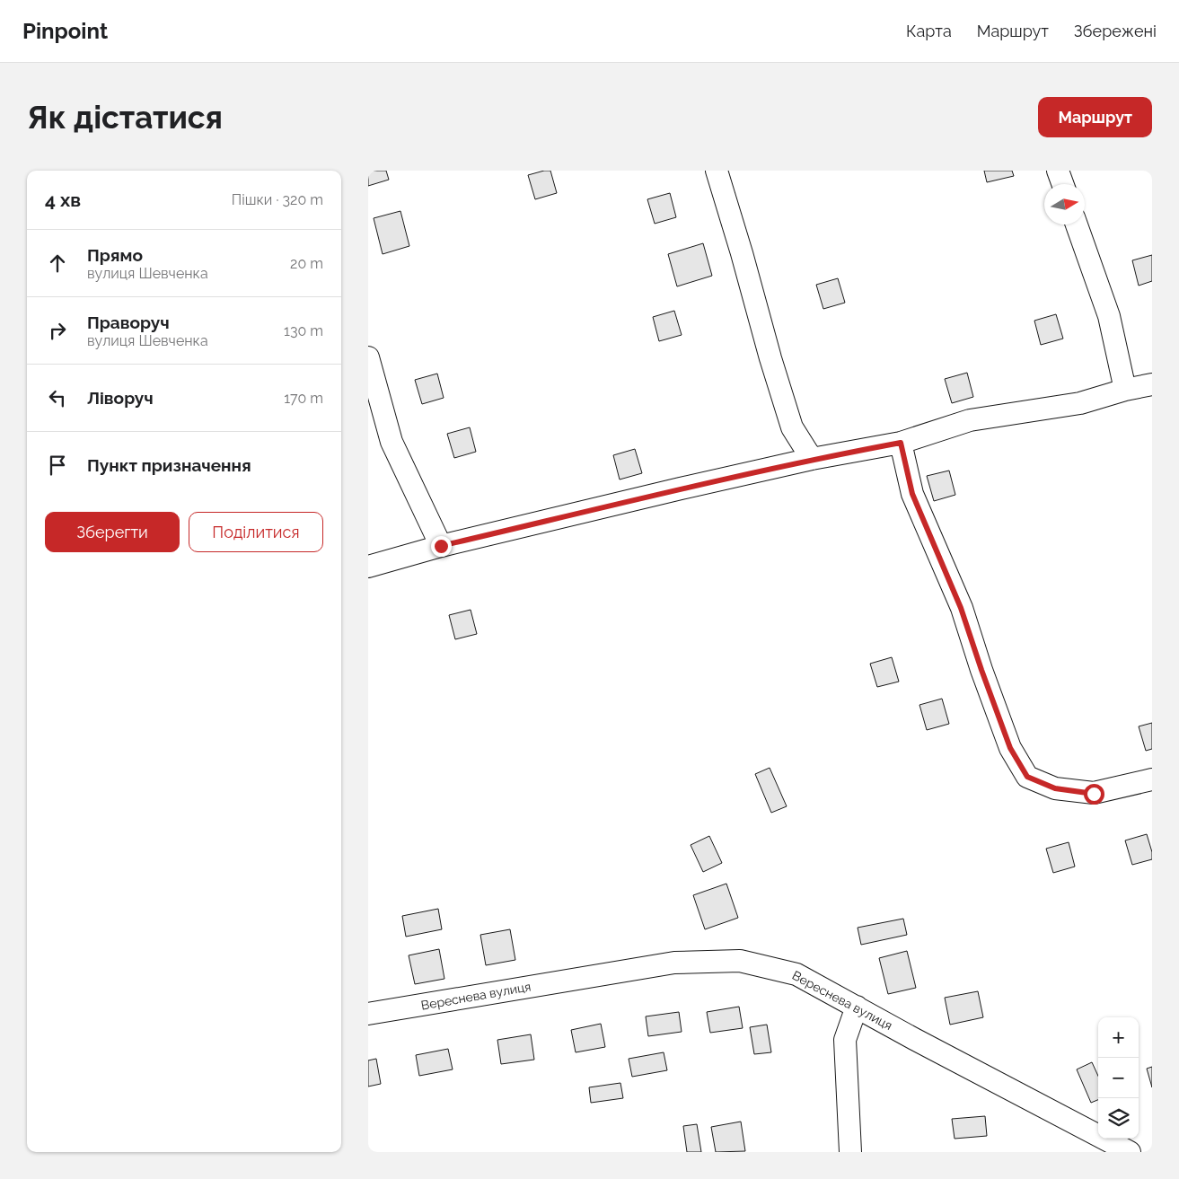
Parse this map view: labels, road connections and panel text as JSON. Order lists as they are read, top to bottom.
{
  "streets": {
    "street": ["Вереснева вулиця"]
  },
  "north": "right",
  "page": {
    "header": "Pinpoint",
    "nav": ["Карта", "Маршрут", "Збережені"],
    "buttons": [
      "Маршрут",
      ["Зберегти", "Поділитися"]
    ],
    "title": "Як дістатися",
    "heading": ["4 хв", "Пішки · 320 m"],
    "list": [
      ["Прямо", "вулиця Шевченка", "20 m"],
      ["Праворуч", "вулиця Шевченка", "130 m"],
      ["Ліворуч", "170 m"],
      "Пункт призначення"
    ],
    "map_buttons": ["+", "−"]
  }
}
